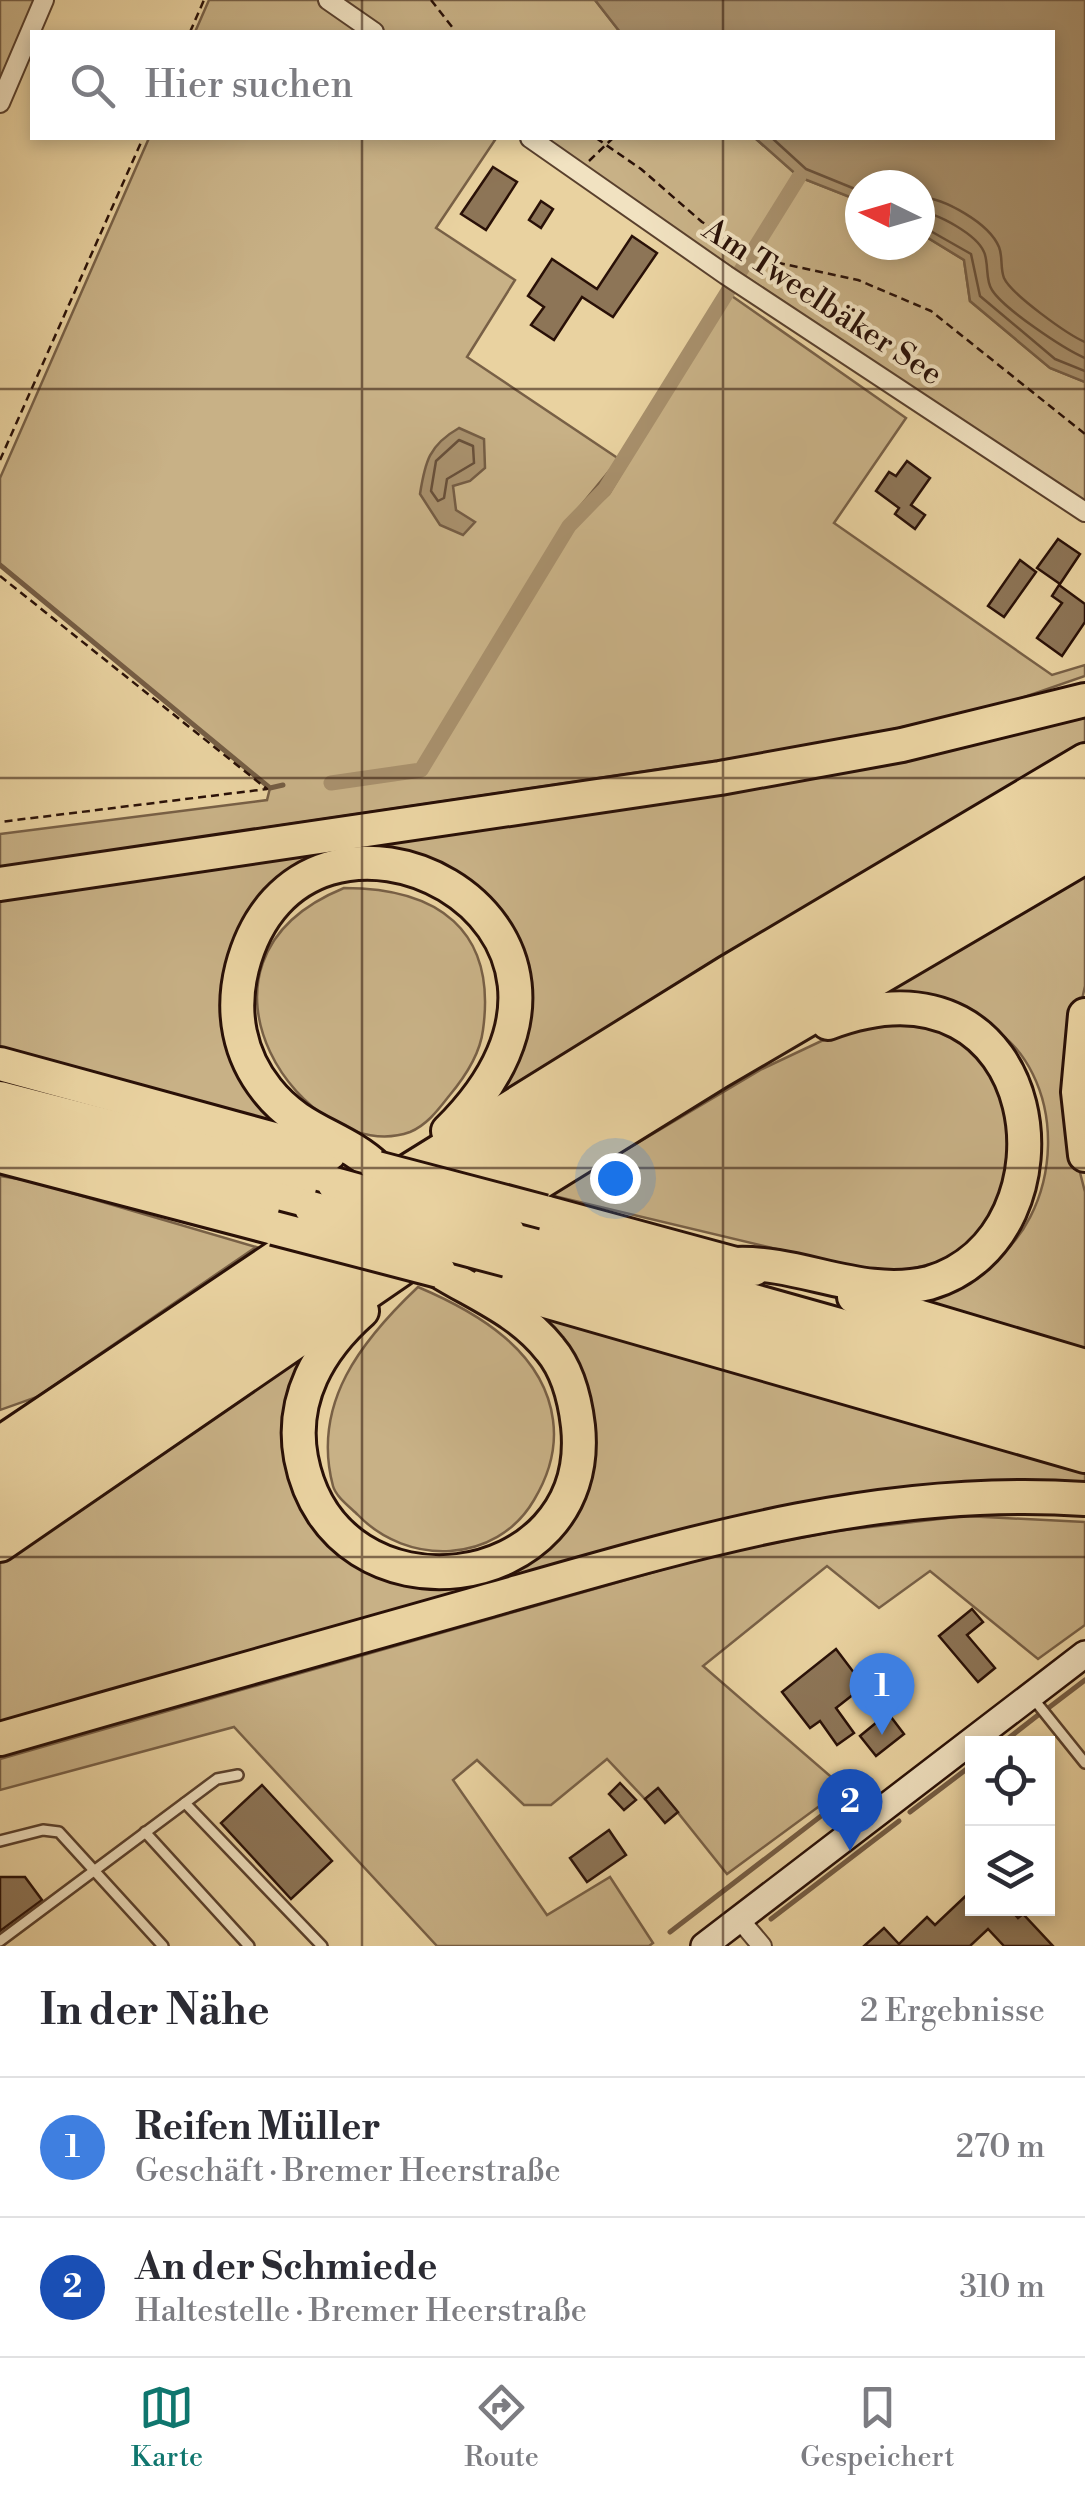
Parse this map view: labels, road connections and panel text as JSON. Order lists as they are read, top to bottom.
{
  "streets": {
    "street": ["Am Tweelbäker See"]
  },
  "north": "left",
  "page": {
    "search": "Hier suchen",
    "pins": ["1", "2"],
    "heading": ["In der Nähe", "2 Ergebnisse"],
    "list": [
      {
        "mark": "1",
        "name": "Reifen Müller",
        "note": "Geschäft · Bremer Heerstraße",
        "value": "270 m"
      },
      {
        "mark": "2",
        "name": "An der Schmiede",
        "note": "Haltestelle · Bremer Heerstraße",
        "value": "310 m"
      }
    ],
    "nav": ["Karte", "Route", "Gespeichert"]
  }
}
